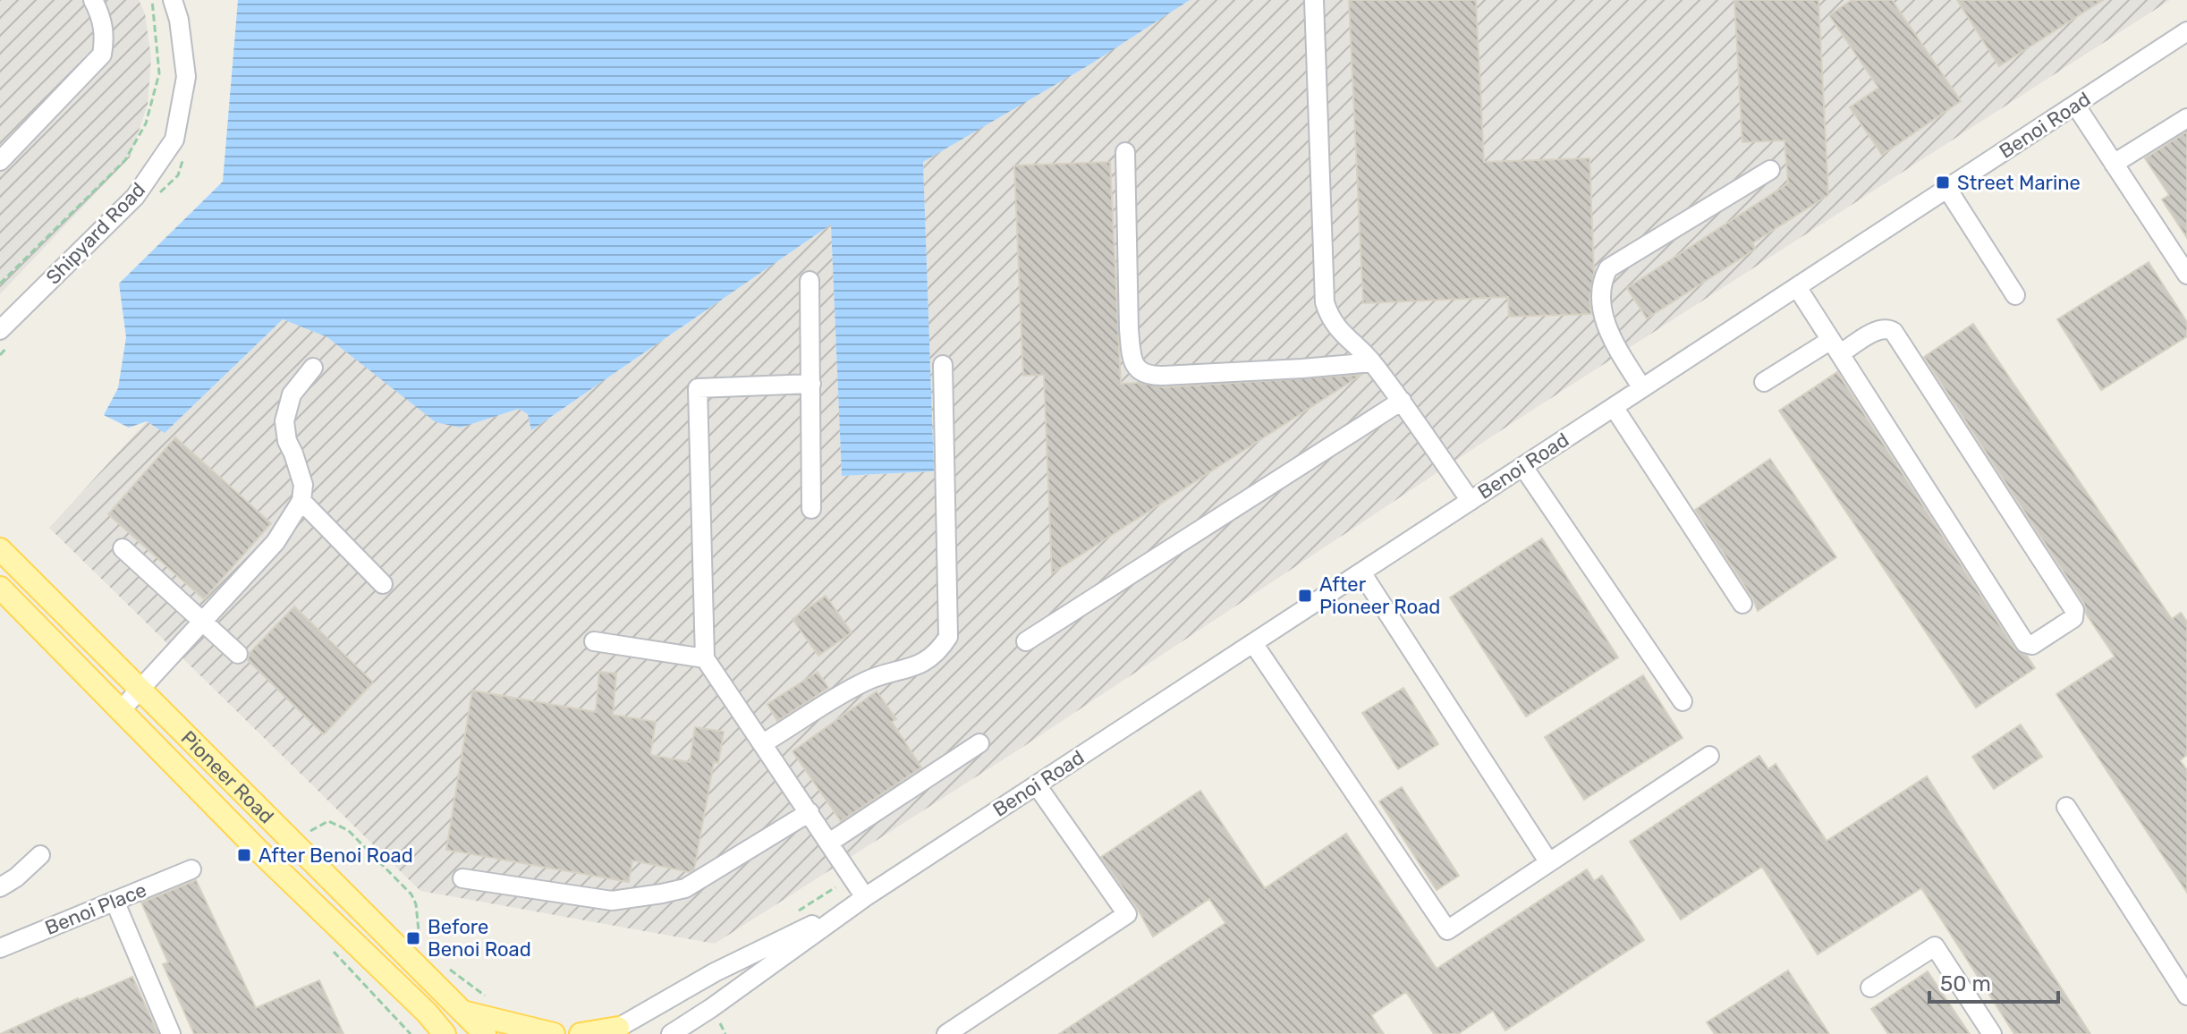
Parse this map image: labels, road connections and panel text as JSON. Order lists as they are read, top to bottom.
{
  "streets": {
    "main road": ["Pioneer Road"],
    "street": ["Benoi Road", "Shipyard Road", "Benoi Place"]
  },
  "places": {
    "transit": [
      "Street Marine",
      "After Pioneer Road",
      "After Benoi Road",
      "Before Benoi Road"
    ]
  },
  "scale_bar": "50 m"
}
